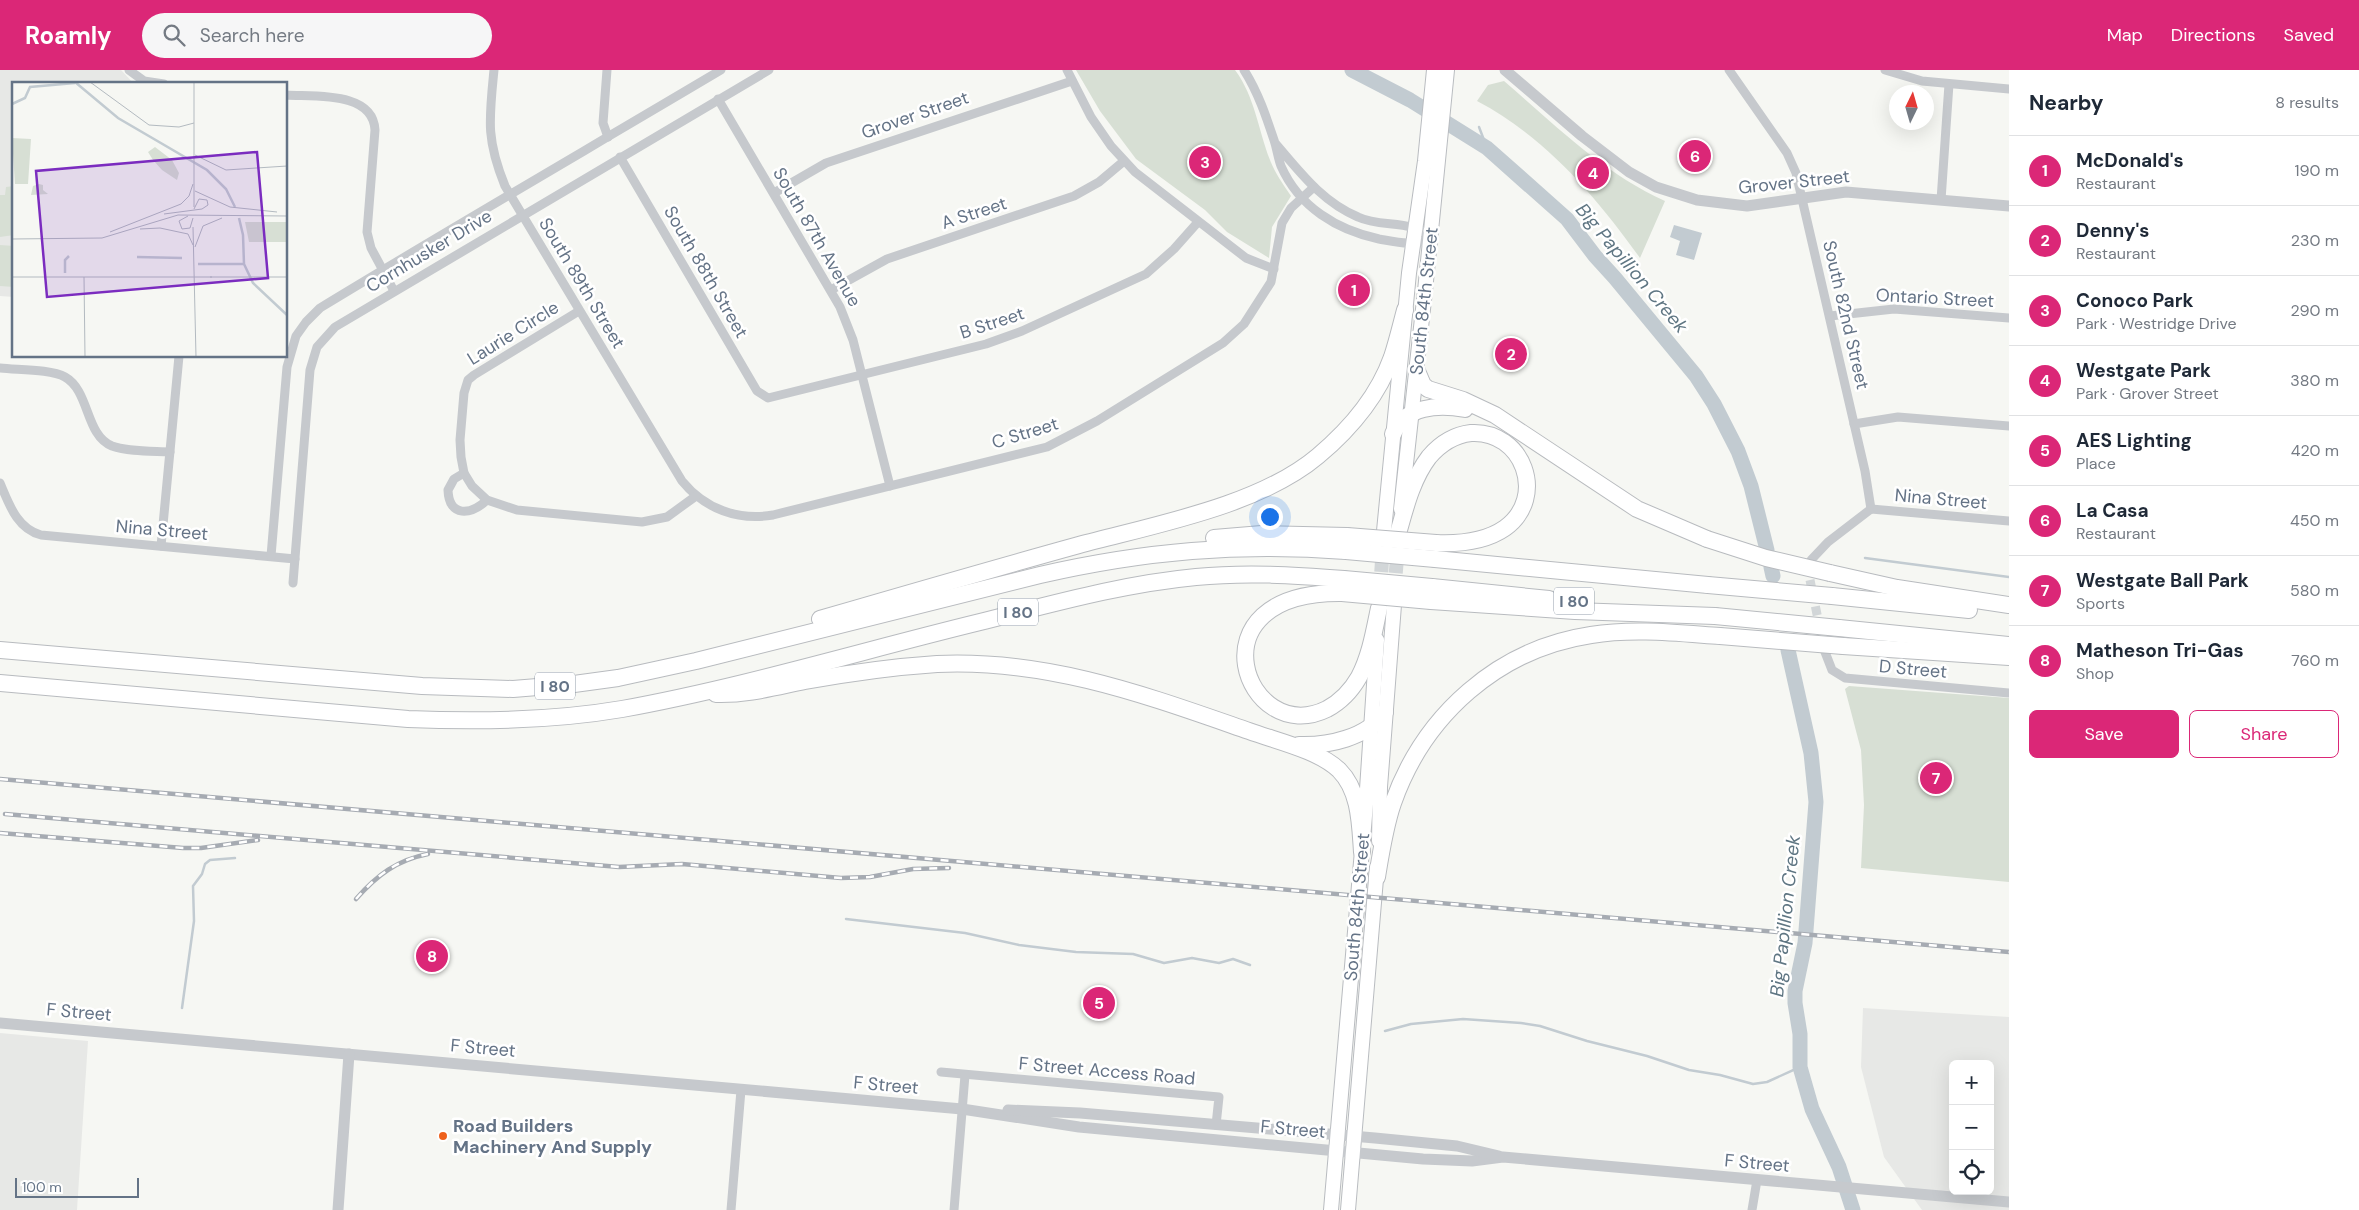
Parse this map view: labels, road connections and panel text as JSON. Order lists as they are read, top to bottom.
{
  "streets": {
    "highway": ["I 80"],
    "main road": ["South 84th Street"],
    "street": [
      "Grover Street",
      "A Street",
      "South 87th Avenue",
      "Cornhusker Drive",
      "South 88th Street",
      "South 89th Street",
      "Ontario Street",
      "South 82nd Street",
      "B Street",
      "Laurie Circle",
      "C Street",
      "Nina Street",
      "D Street",
      "F Street",
      "F Street Access Road"
    ]
  },
  "crossings": [
    ["Grover Street", "South 87th Avenue"],
    ["Grover Street", "South 82nd Street"],
    ["A Street", "South 87th Avenue"],
    ["South 87th Avenue", "Cornhusker Drive"],
    ["South 87th Avenue", "B Street"],
    ["South 87th Avenue", "C Street"],
    ["Cornhusker Drive", "South 88th Street"],
    ["Cornhusker Drive", "South 89th Street"],
    ["Cornhusker Drive", "Nina Street"],
    ["South 88th Street", "B Street"],
    ["South 89th Street", "Laurie Circle"],
    ["South 89th Street", "C Street"],
    ["Ontario Street", "South 82nd Street"],
    ["South 84th Street", "F Street"],
    ["South 82nd Street", "Nina Street"],
    ["F Street", "F Street Access Road"]
  ],
  "water": ["Big Papillion Creek"],
  "places": ["Road Builders Machinery And Supply"],
  "scale_bar": "100 m",
  "north": "top",
  "page": {
    "header": "Roamly",
    "search": "Search here",
    "nav": ["Map", "Directions", "Saved"],
    "heading": ["Nearby", "8 results"],
    "list": [
      {
        "mark": "1",
        "name": "McDonald's",
        "note": "Restaurant",
        "value": "190 m"
      },
      {
        "mark": "2",
        "name": "Denny's",
        "note": "Restaurant",
        "value": "230 m"
      },
      {
        "mark": "3",
        "name": "Conoco Park",
        "note": "Park · Westridge Drive",
        "value": "290 m"
      },
      {
        "mark": "4",
        "name": "Westgate Park",
        "note": "Park · Grover Street",
        "value": "380 m"
      },
      {
        "mark": "5",
        "name": "AES Lighting",
        "note": "Place",
        "value": "420 m"
      },
      {
        "mark": "6",
        "name": "La Casa",
        "note": "Restaurant",
        "value": "450 m"
      },
      {
        "mark": "7",
        "name": "Westgate Ball Park",
        "note": "Sports",
        "value": "580 m"
      },
      {
        "mark": "8",
        "name": "Matheson Tri-Gas",
        "note": "Shop",
        "value": "760 m"
      }
    ],
    "pins": [
      "6",
      "3",
      "4",
      "1",
      "2",
      "7",
      "8",
      "5"
    ],
    "buttons": ["Save", "Share"],
    "map_buttons": ["+", "−"],
    "scale": "100 m"
  }
}
